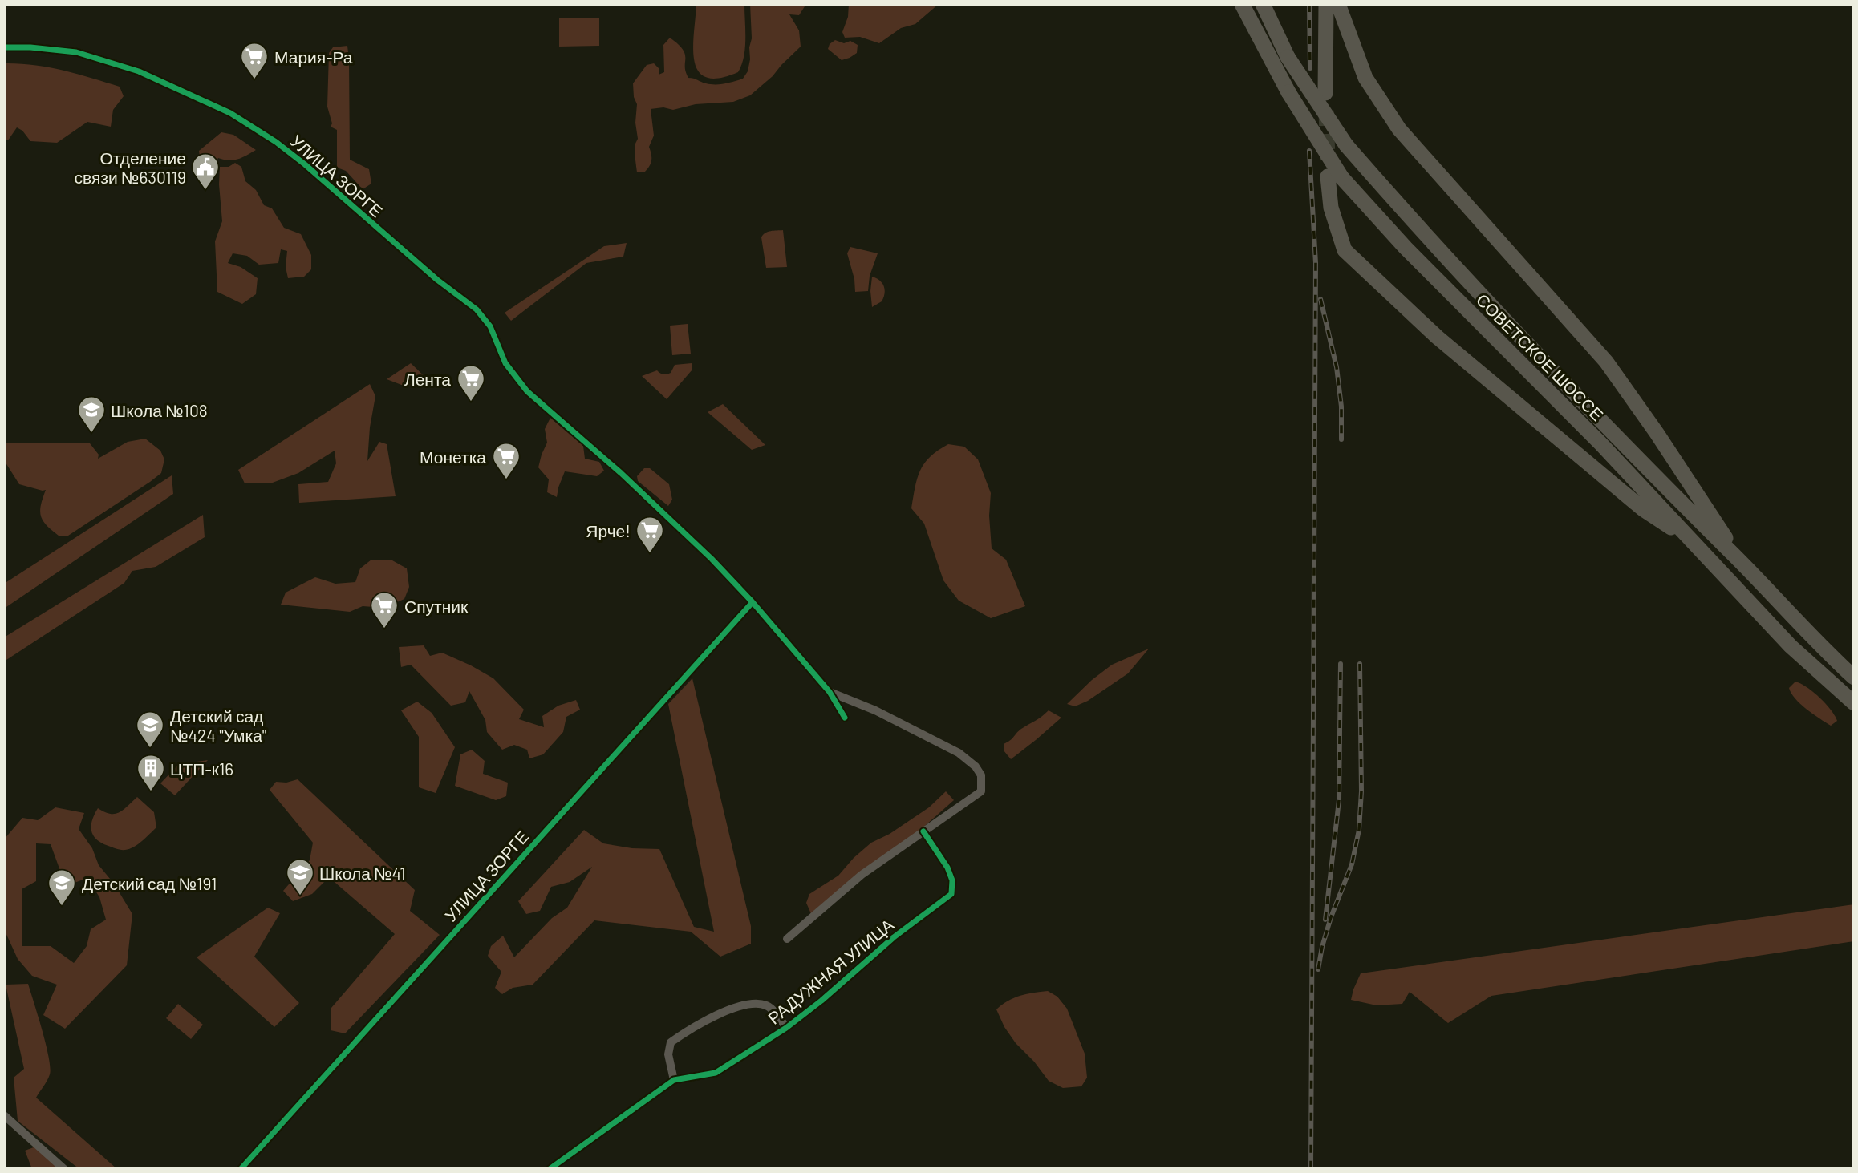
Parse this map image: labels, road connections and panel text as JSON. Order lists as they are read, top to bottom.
{
  "streets": {
    "highway": ["СОВЕТСКОЕ ШОССЕ"],
    "street": ["УЛИЦА ЗОРГЕ", "РАДУЖНАЯ УЛИЦА"]
  },
  "places": {
    "supermarket": [
      "Мария-Ра",
      "Лента",
      "Монетка",
      "Ярче!",
      "Спутник"
    ],
    "public building": ["Отделение связи №630119"],
    "school or university": [
      "Школа №108",
      "Детский сад №424 \"Умка\"",
      "Школа №41",
      "Детский сад №191"
    ],
    "building": ["ЦТП-к16"]
  }
}
